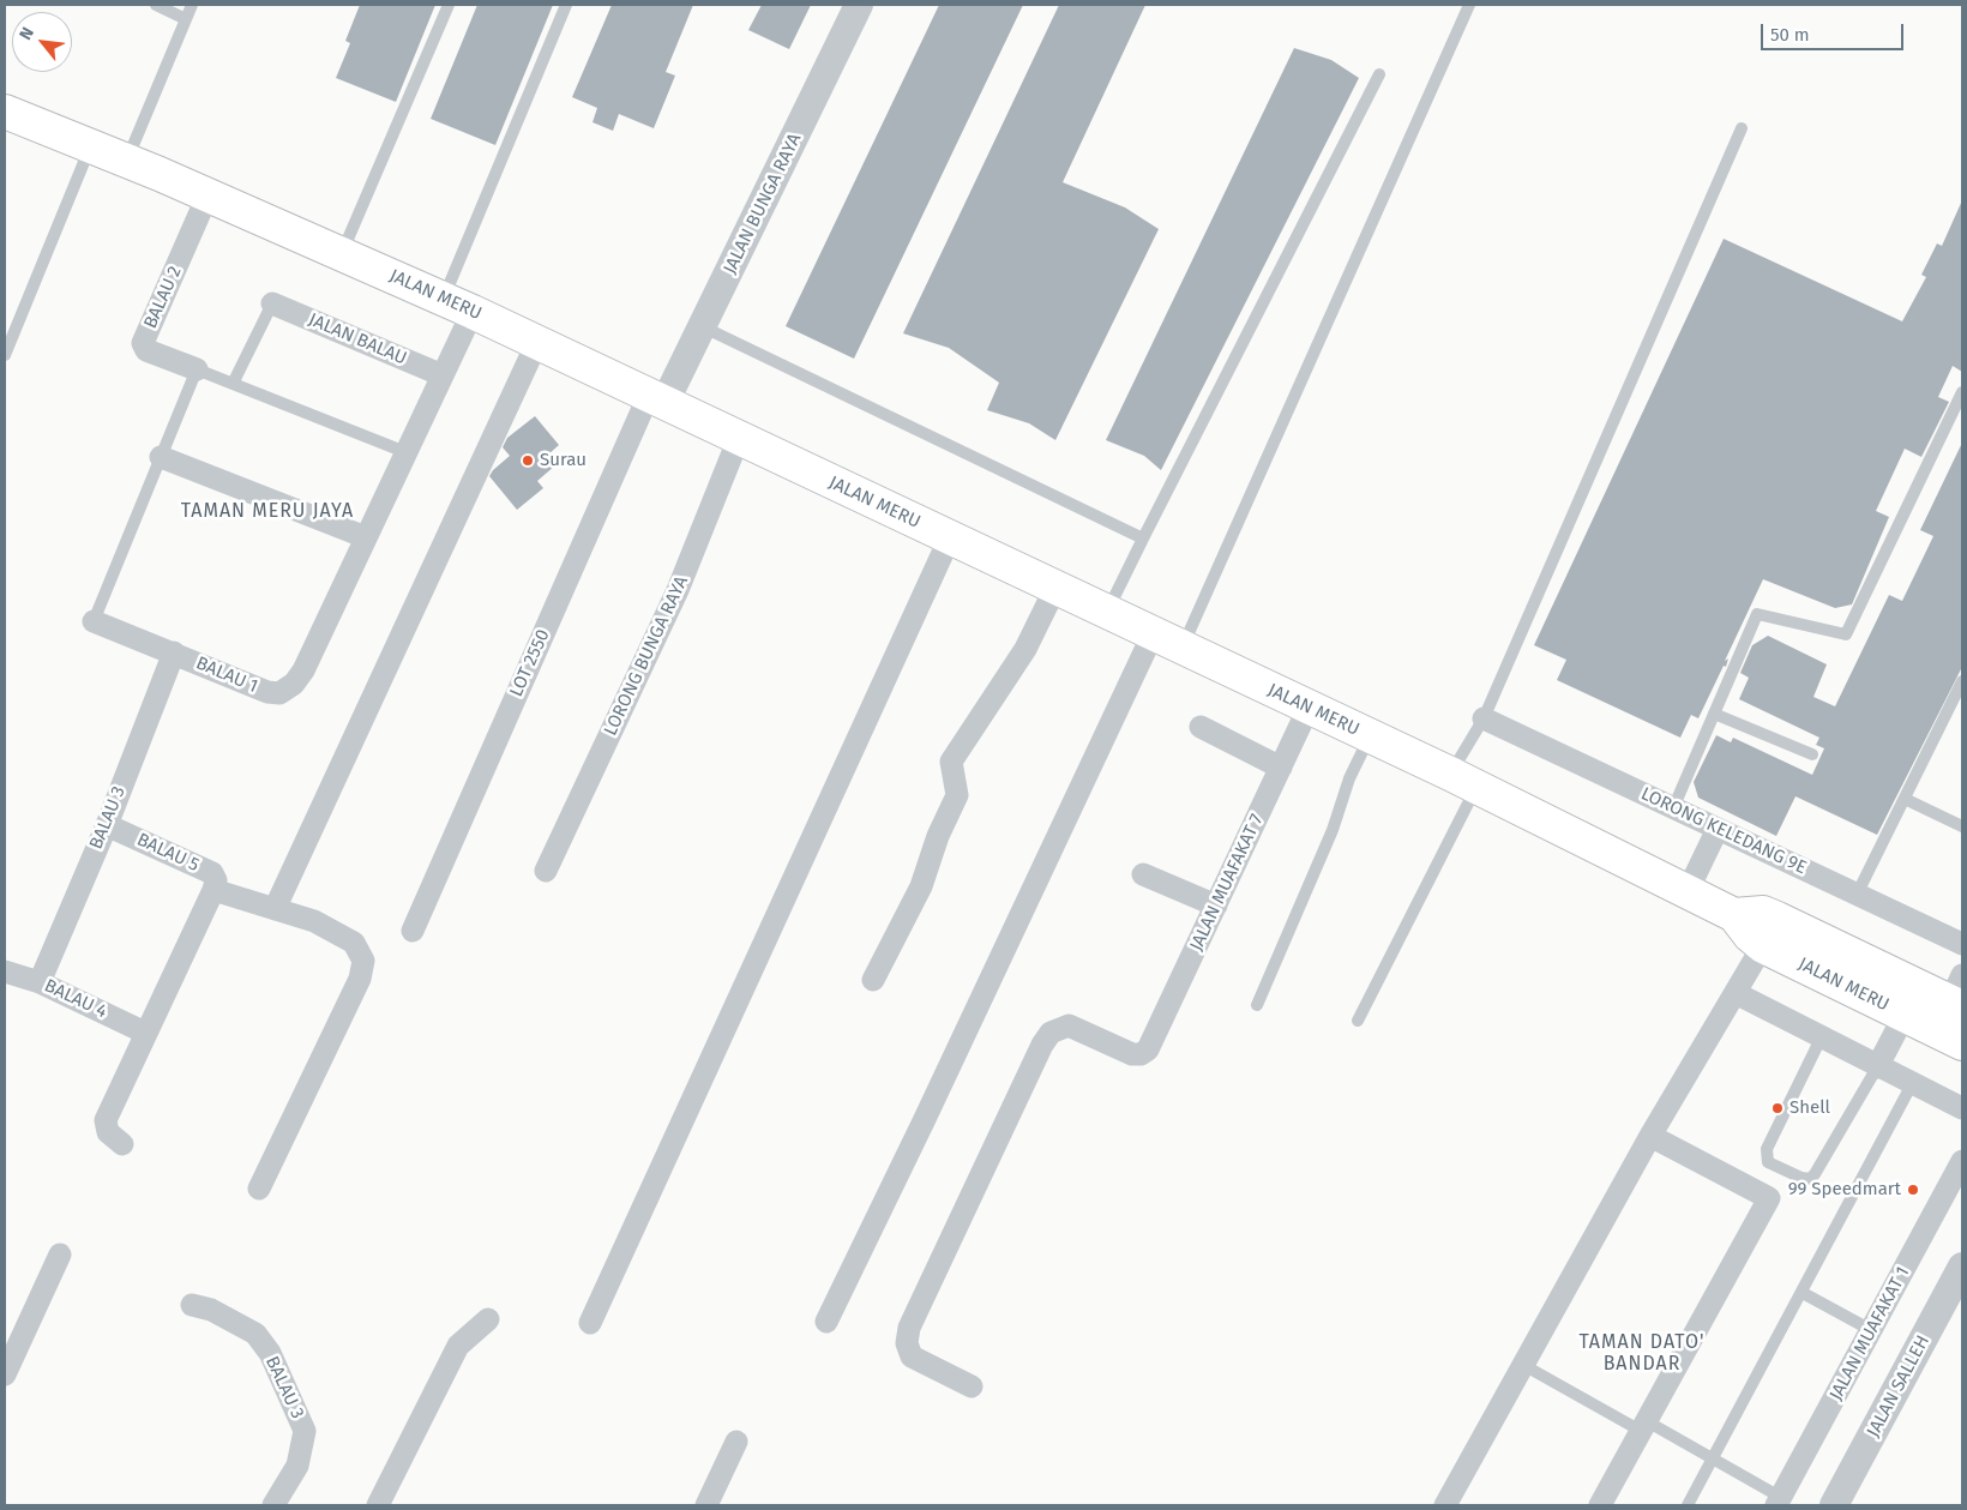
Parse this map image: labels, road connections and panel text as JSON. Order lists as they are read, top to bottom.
{
  "streets": {
    "main road": ["JALAN MERU"],
    "street": [
      "JALAN BUNGA RAYA",
      "BALAU 2",
      "JALAN BALAU",
      "LORONG BUNGA RAYA",
      "LOT 2550",
      "BALAU 1",
      "BALAU 3",
      "LORONG KELEDANG 9E",
      "BALAU 5",
      "JALAN MUAFAKAT 7",
      "BALAU 4",
      "JALAN MUAFAKAT 1",
      "JALAN SALLEH"
    ]
  },
  "crossings": [
    ["JALAN BUNGA RAYA", "JALAN MERU"],
    ["JALAN BUNGA RAYA", "LOT 2550"],
    ["JALAN MERU", "BALAU 2"],
    ["JALAN MERU", "LORONG BUNGA RAYA"],
    ["JALAN MERU", "LOT 2550"],
    ["JALAN MERU", "BALAU 1"],
    ["JALAN MERU", "JALAN MUAFAKAT 7"],
    ["BALAU 2", "BALAU 1"],
    ["JALAN BALAU", "BALAU 1"],
    ["BALAU 1", "BALAU 3"],
    ["BALAU 3", "BALAU 5"],
    ["BALAU 3", "BALAU 4"]
  ],
  "districts": ["TAMAN MERU JAYA", "TAMAN DATO' BANDAR"],
  "places": ["Surau", "Shell", "99 Speedmart"],
  "scale_bar": "50 m",
  "north": "top left"
}
